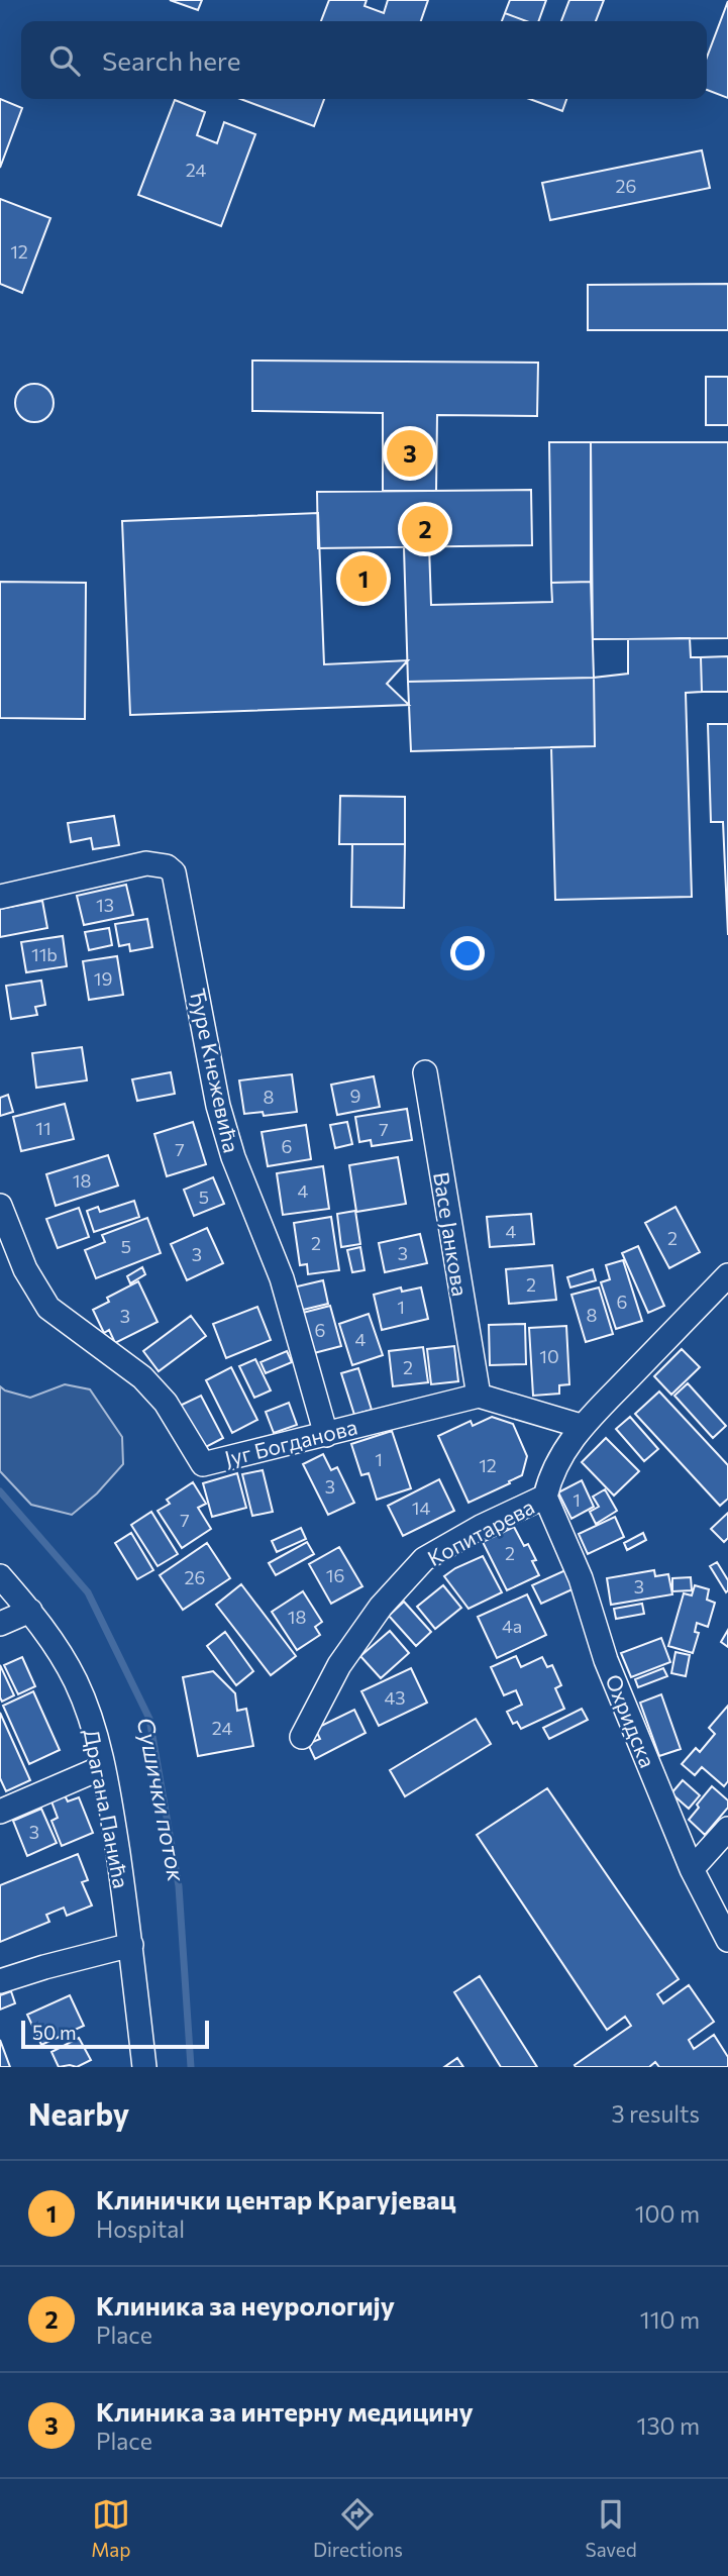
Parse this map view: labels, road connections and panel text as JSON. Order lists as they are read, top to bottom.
{
  "streets": {
    "street": [
      "Ђуре Кнежевића",
      "Васе Јанкова",
      "Југ Богданова",
      "Копитарева",
      "Охридска",
      "Драгана Панића"
    ]
  },
  "crossings": [
    ["Ђуре Кнежевића", "Југ Богданова"],
    ["Васе Јанкова", "Југ Богданова"],
    ["Копитарева", "Охридска"]
  ],
  "water": ["Сушички поток"],
  "house_numbers": [
    "24",
    "26",
    "12",
    "13",
    "11b",
    "19",
    "9",
    "8",
    "11",
    "7",
    "6",
    "7",
    "18",
    "4",
    "5",
    "4",
    "2",
    "2",
    "5",
    "3",
    "3",
    "2",
    "6",
    "1",
    "8",
    "3",
    "6",
    "4",
    "10",
    "2",
    "1",
    "12",
    "3",
    "1",
    "14",
    "7",
    "2",
    "16",
    "26",
    "3",
    "18",
    "4a",
    "43",
    "24",
    "3"
  ],
  "scale_bar": "50 m",
  "page": {
    "search": "Search here",
    "pins": ["3", "2", "1"],
    "scale": "50 m",
    "heading": ["Nearby", "3 results"],
    "list": [
      {
        "mark": "1",
        "name": "Клинички центар Крагујевац",
        "note": "Hospital",
        "value": "100 m"
      },
      {
        "mark": "2",
        "name": "Клиника за неурологију",
        "note": "Place",
        "value": "110 m"
      },
      {
        "mark": "3",
        "name": "Клиника за интерну медицину",
        "note": "Place",
        "value": "130 m"
      }
    ],
    "nav": ["Map", "Directions", "Saved"]
  }
}
